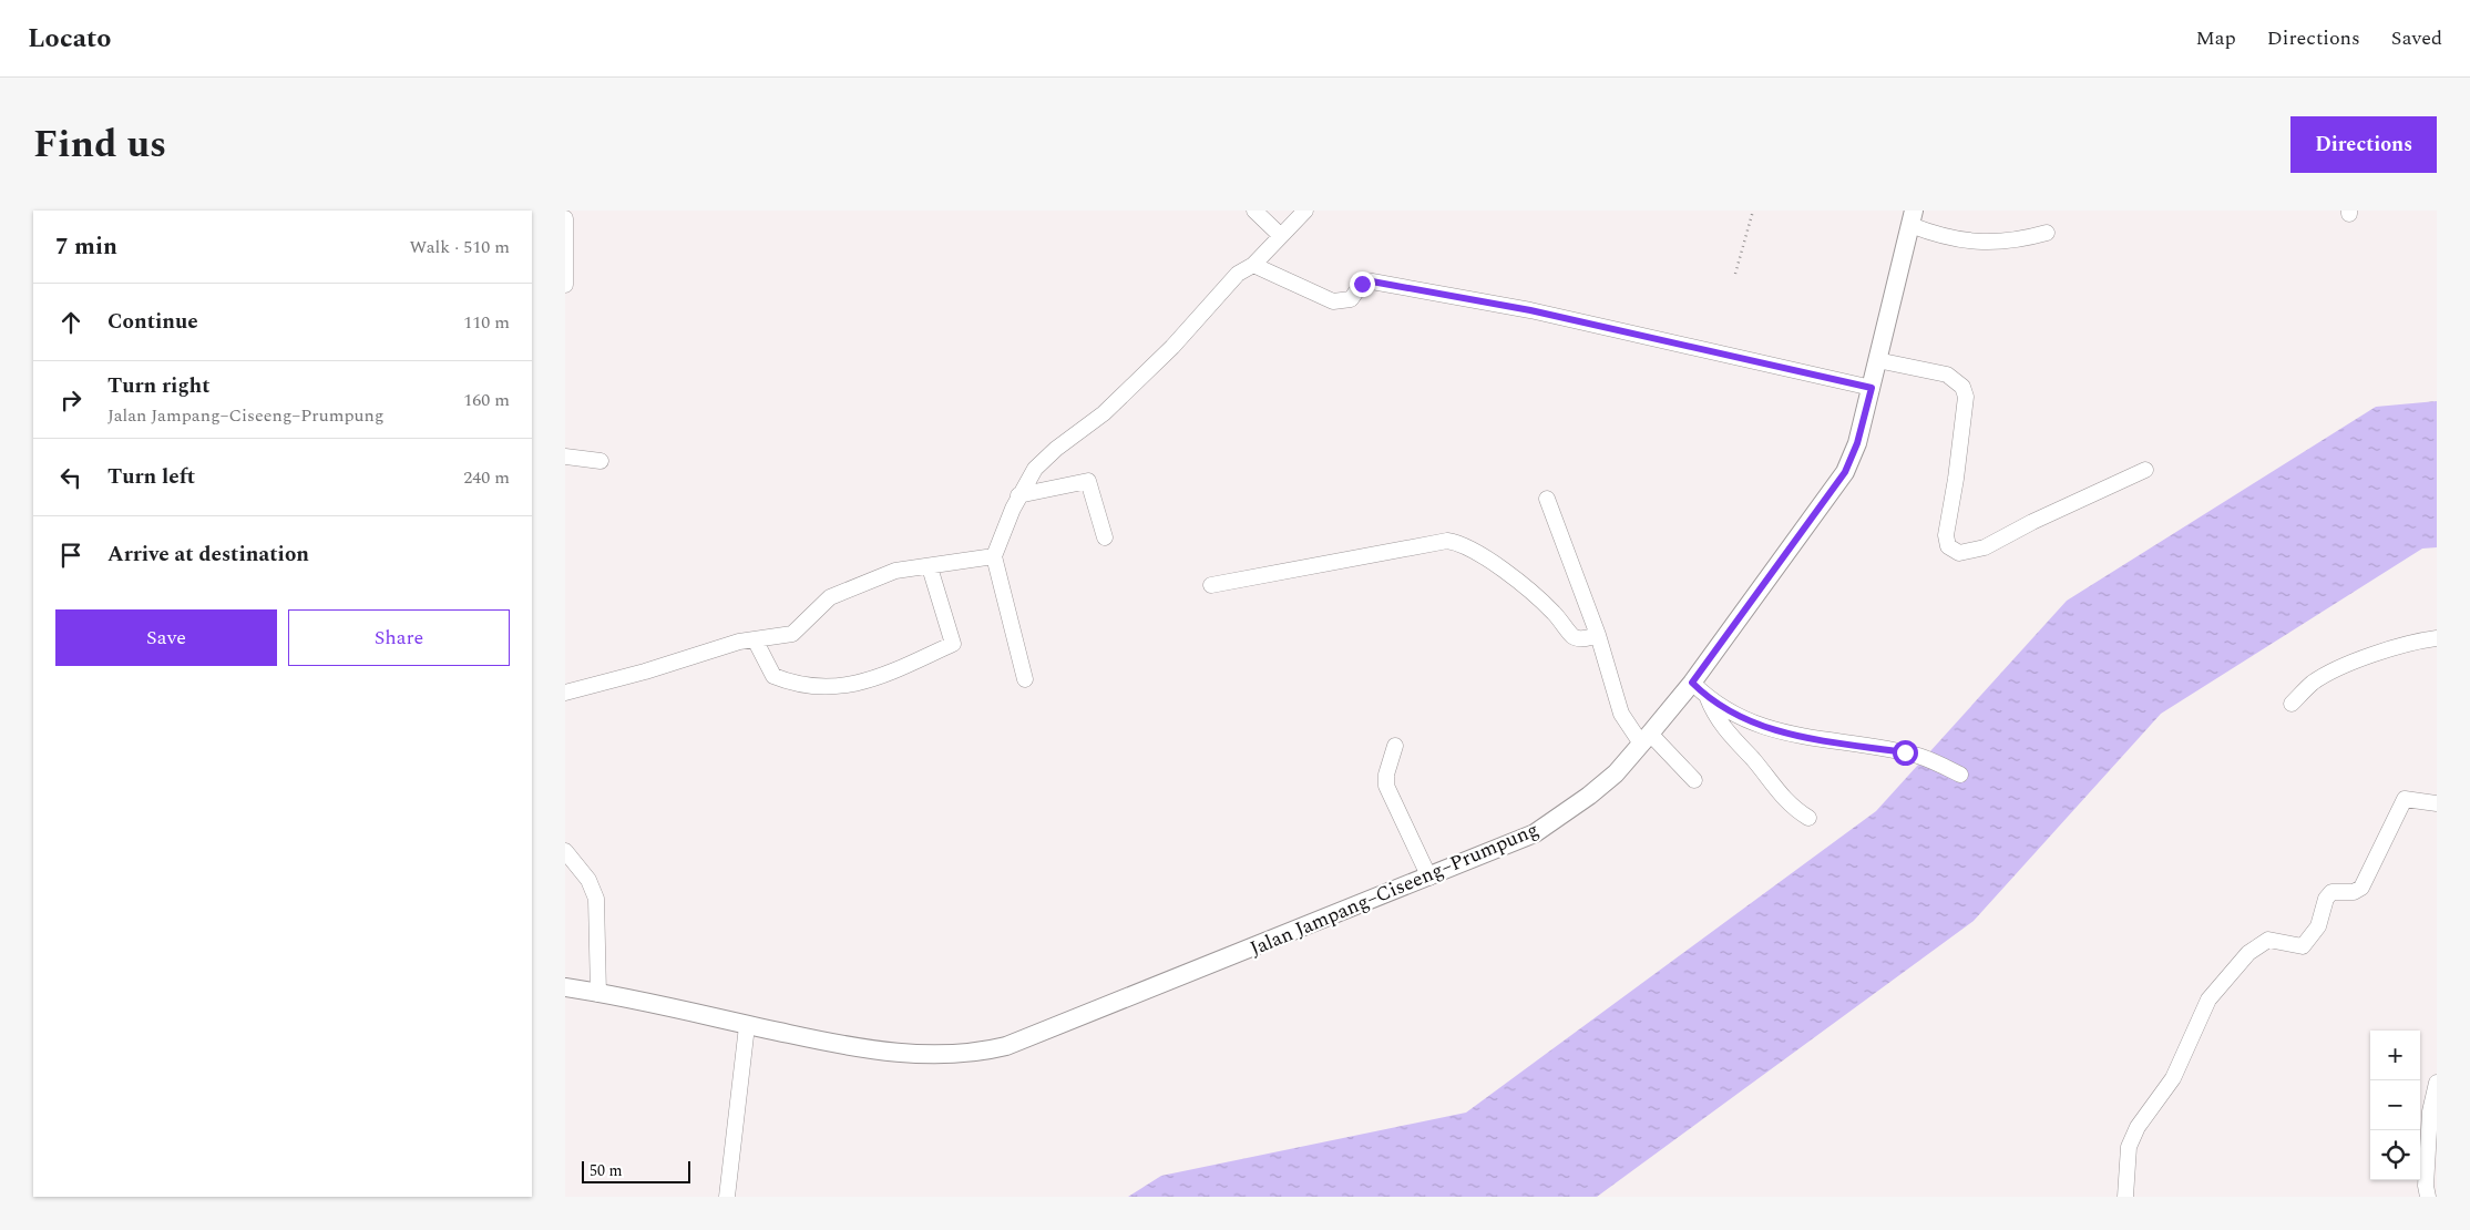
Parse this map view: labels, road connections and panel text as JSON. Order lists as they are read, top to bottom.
{
  "streets": {
    "main road": ["Jalan Jampang–Ciseeng–Prumpung"]
  },
  "scale_bar": "50 m",
  "page": {
    "header": "Locato",
    "nav": ["Map", "Directions", "Saved"],
    "title": "Find us",
    "buttons": [
      "Directions",
      ["Save", "Share"]
    ],
    "heading": ["7 min", "Walk · 510 m"],
    "list": [
      ["Continue", "110 m"],
      ["Turn right", "Jalan Jampang–Ciseeng–Prumpung", "160 m"],
      ["Turn left", "240 m"],
      "Arrive at destination"
    ],
    "map_buttons": ["+", "−"],
    "scale": "50 m"
  }
}
